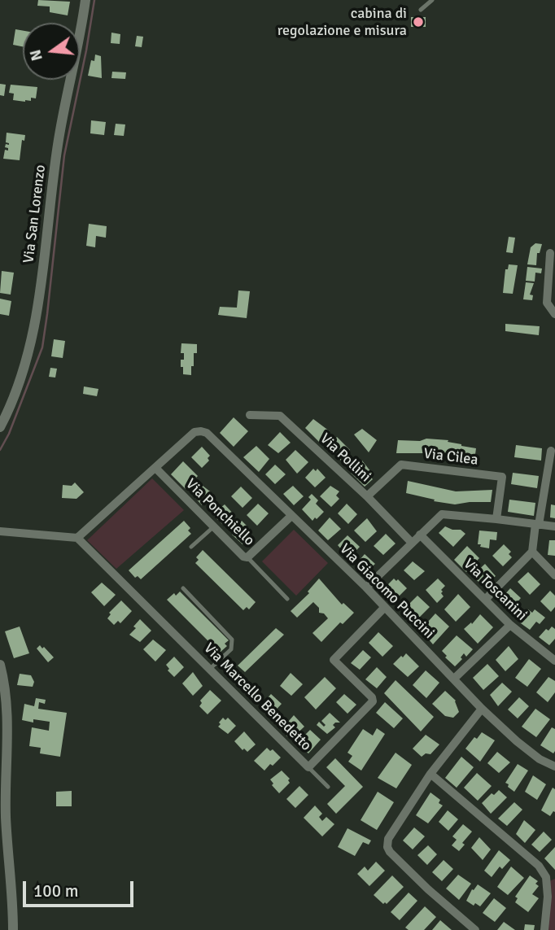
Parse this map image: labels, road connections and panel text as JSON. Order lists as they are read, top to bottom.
{
  "streets": {
    "street": [
      "Via San Lorenzo",
      "Via Cilea",
      "Via Pollini",
      "Via Ponchiello",
      "Via Toscanini",
      "Via Giacomo Puccini",
      "Via Marcello Benedetto"
    ]
  },
  "crossings": [
    ["Via Cilea", "Via Pollini"],
    ["Via Ponchiello", "Via Giacomo Puccini"],
    ["Via Giacomo Puccini", "Via Marcello Benedetto"]
  ],
  "places": ["cabina di regolazione e misura"],
  "scale_bar": "100 m",
  "north": "left"
}
